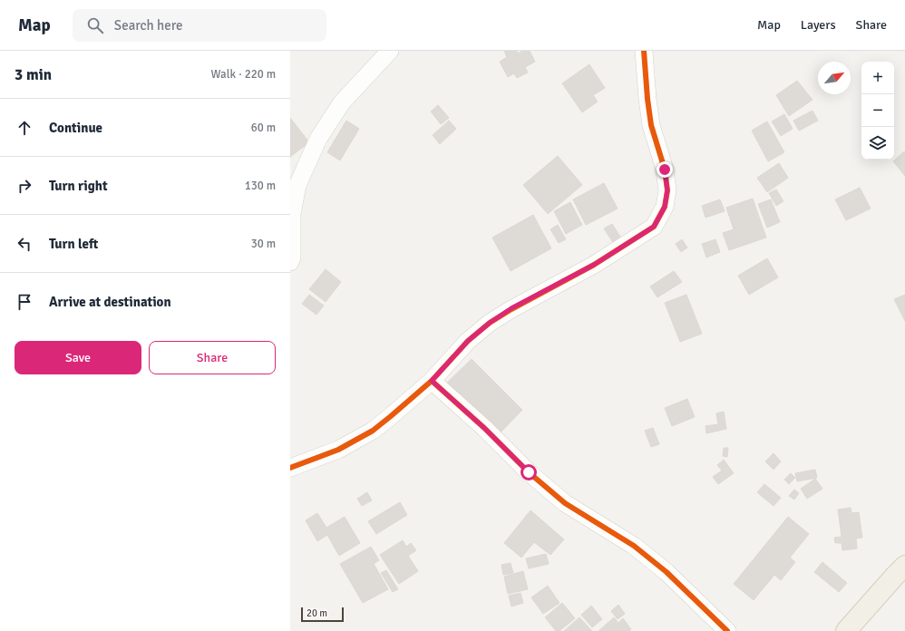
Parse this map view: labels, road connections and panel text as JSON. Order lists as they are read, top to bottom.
{
  "scale_bar": "20 m",
  "north": "top right",
  "page": {
    "header": "Map",
    "search": "Search here",
    "nav": ["Map", "Layers", "Share"],
    "heading": ["3 min", "Walk · 220 m"],
    "map_buttons": ["+", "−"],
    "list": [
      ["Continue", "60 m"],
      ["Turn right", "130 m"],
      ["Turn left", "30 m"],
      "Arrive at destination"
    ],
    "buttons": ["Save", "Share"],
    "scale": "20 m"
  }
}
